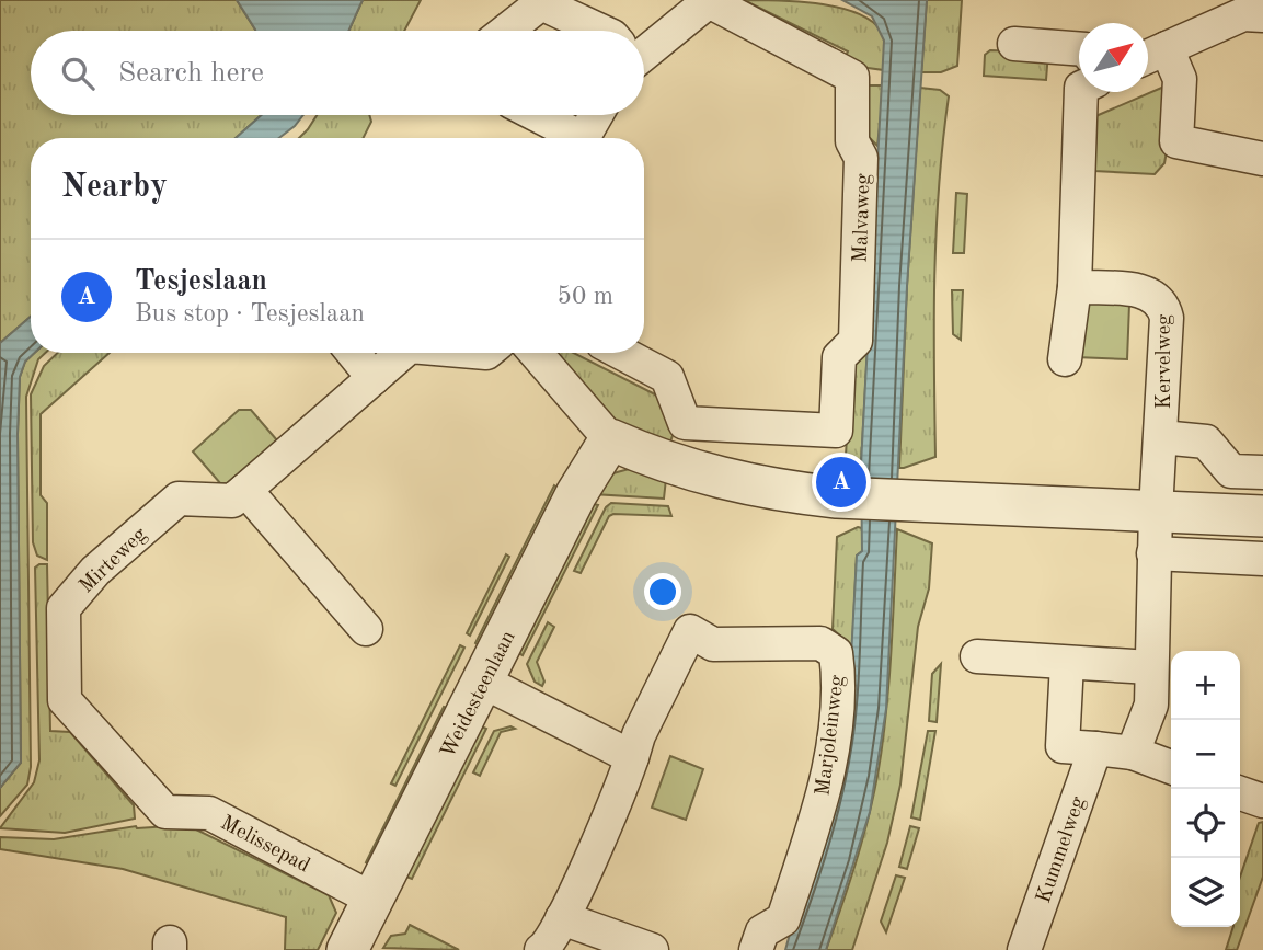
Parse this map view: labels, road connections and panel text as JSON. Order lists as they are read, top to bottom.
{
  "streets": {
    "street": [
      "Malvaweg",
      "Kervelweg",
      "Mirteweg",
      "Weidesteenlaan",
      "Marjoleinweg",
      "Melissepad",
      "Kummelweg"
    ]
  },
  "crossings": [
    ["Mirteweg", "Melissepad"],
    ["Weidesteenlaan", "Melissepad"]
  ],
  "north": "top right",
  "page": {
    "search": "Search here",
    "heading": "Nearby",
    "list": [
      {
        "mark": "A",
        "name": "Tesjeslaan",
        "note": "Bus stop · Tesjeslaan",
        "value": "50 m"
      }
    ],
    "pins": "A",
    "map_buttons": ["+", "−"]
  }
}
